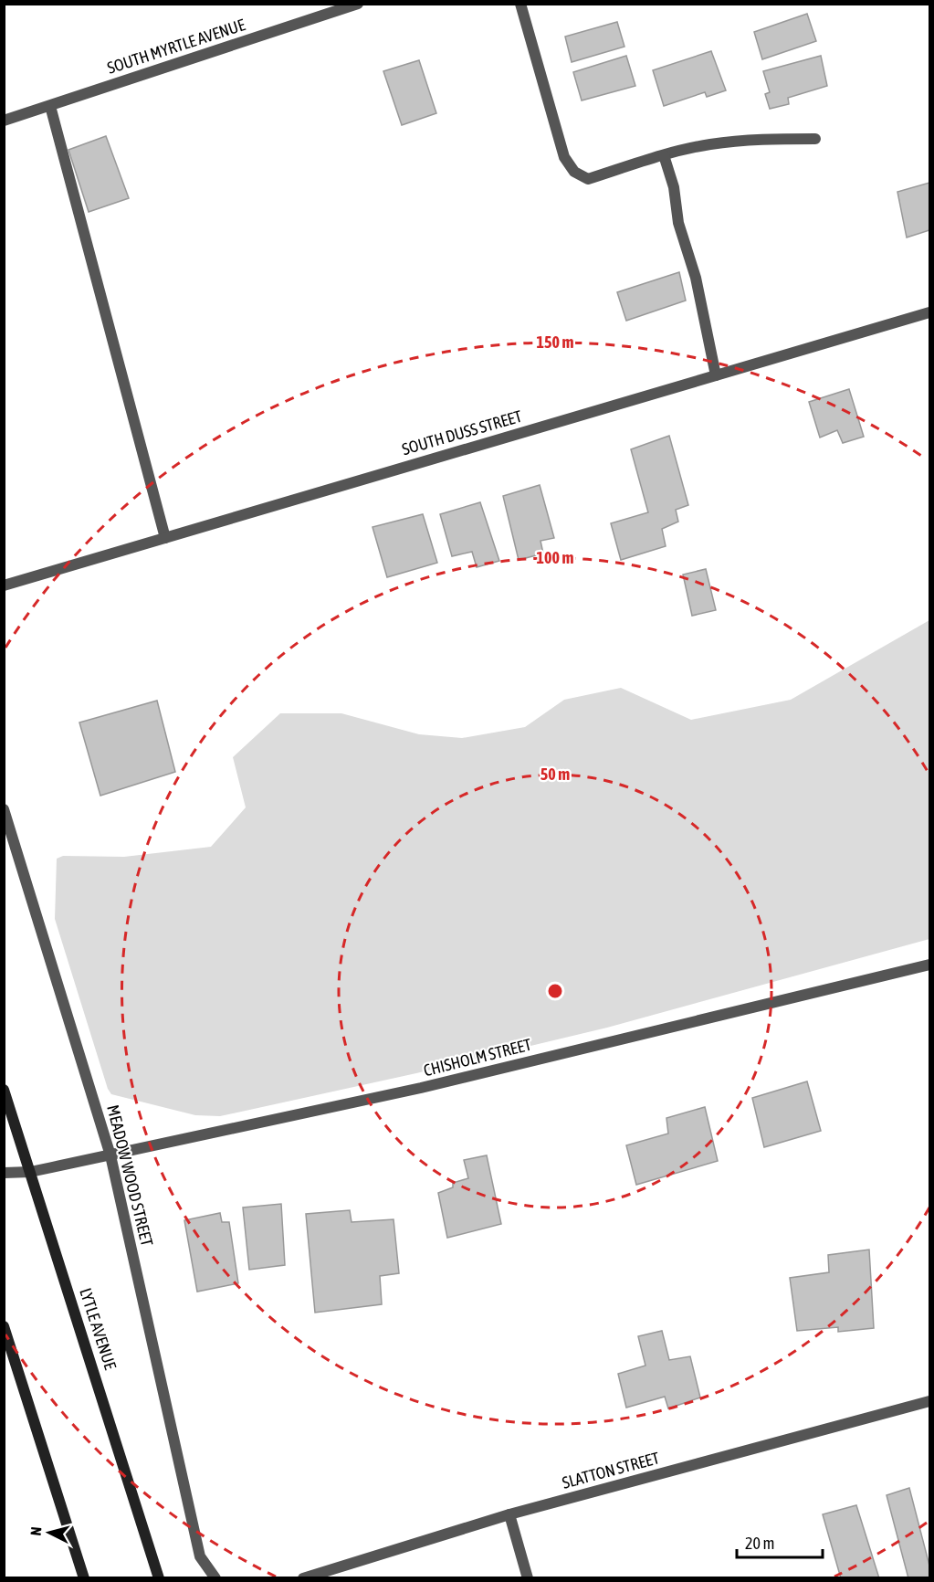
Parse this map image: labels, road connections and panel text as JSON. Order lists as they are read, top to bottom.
{
  "streets": {
    "main road": ["LYTLE AVENUE"],
    "street": [
      "SOUTH MYRTLE AVENUE",
      "SOUTH DUSS STREET",
      "CHISHOLM STREET",
      "MEADOW WOOD STREET",
      "SLATTON STREET"
    ]
  },
  "crossings": [
    ["CHISHOLM STREET", "MEADOW WOOD STREET"],
    ["CHISHOLM STREET", "LYTLE AVENUE"]
  ],
  "scale_bar": "20 m",
  "north": "left",
  "rings": ["150 m", "100 m", "50 m"]
}
